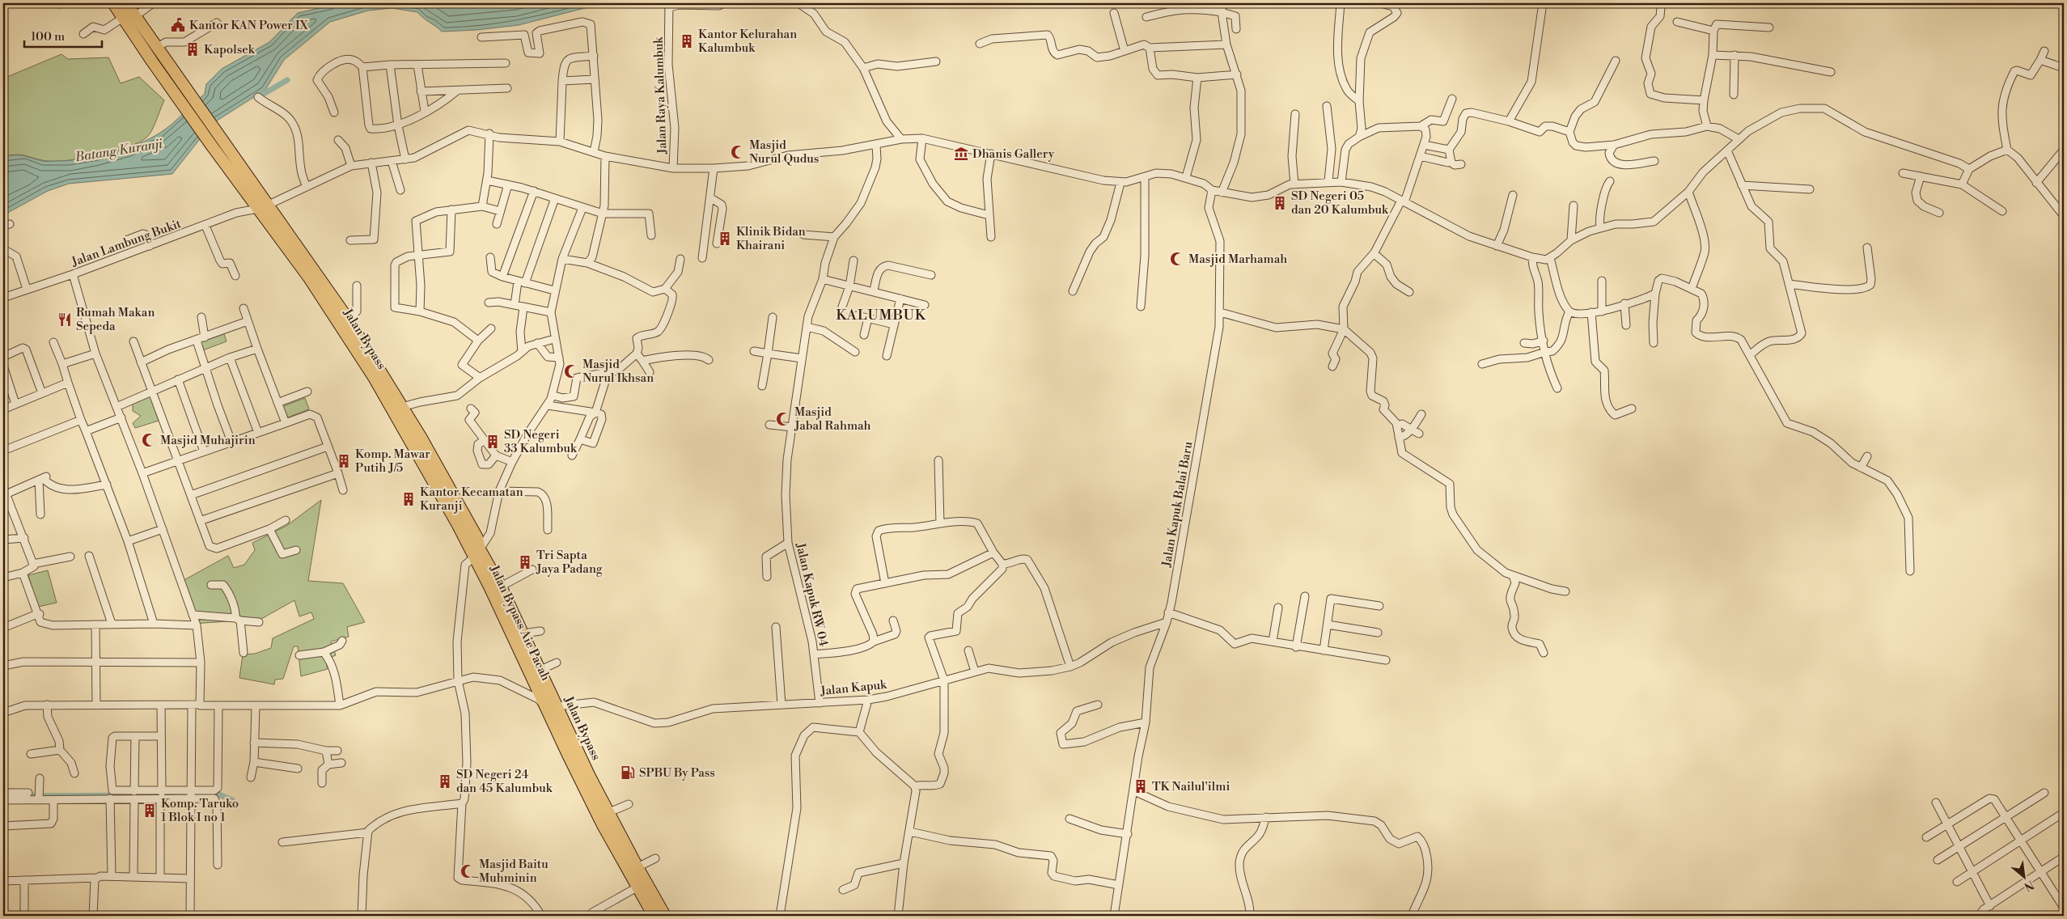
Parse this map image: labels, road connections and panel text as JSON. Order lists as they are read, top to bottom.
{
  "streets": {
    "highway": ["Jalan Bypass", "Jalan Bypass Aie Pacah"],
    "street": [
      "Jalan Raya Kalumbuk",
      "Jalan Lambung Bukit",
      "Jalan Kapuk Balai Baru",
      "Jalan Kapuk RW 04",
      "Jalan Kapuk"
    ]
  },
  "crossings": [
    ["Jalan Raya Kalumbuk", "Jalan Kapuk Balai Baru"],
    ["Jalan Raya Kalumbuk", "Jalan Kapuk RW 04"],
    ["Jalan Lambung Bukit", "Jalan Bypass"],
    ["Jalan Bypass", "Jalan Bypass Aie Pacah"],
    ["Jalan Bypass", "Jalan Kapuk"],
    ["Jalan Kapuk Balai Baru", "Jalan Kapuk"],
    ["Jalan Kapuk RW 04", "Jalan Kapuk"]
  ],
  "districts": ["KALUMBUK"],
  "water": ["Batang Kuranji"],
  "places": {
    "public building": ["Kantor KAN Power IX"],
    "building": [
      "Kantor Kelurahan Kalumbuk",
      "Kapolsek",
      "SD Negeri 05 dan 20 Kalumbuk",
      "Klinik Bidan Khairani",
      "SD Negeri 33 Kalumbuk",
      "Komp. Mawar Putih J/5",
      "Kantor Kecamatan Kuranji",
      "Tri Sapta Jaya Padang",
      "SD Negeri 24 dan 45 Kalumbuk",
      "TK Nailul'ilmi",
      "Komp. Taruko 1 Blok I no 1"
    ],
    "mosque": [
      "Masjid Nurul Qudus",
      "Masjid Marhamah",
      "Masjid Nurul Ikhsan",
      "Masjid Jabal Rahmah",
      "Masjid Muhajirin",
      "Masjid Baitu Muhminin"
    ],
    "museum": ["Dhanis Gallery"],
    "restaurant": ["Rumah Makan Sepeda"],
    "fuel station": ["SPBU By Pass"]
  },
  "scale_bar": "100 m",
  "north": "bottom right"
}
